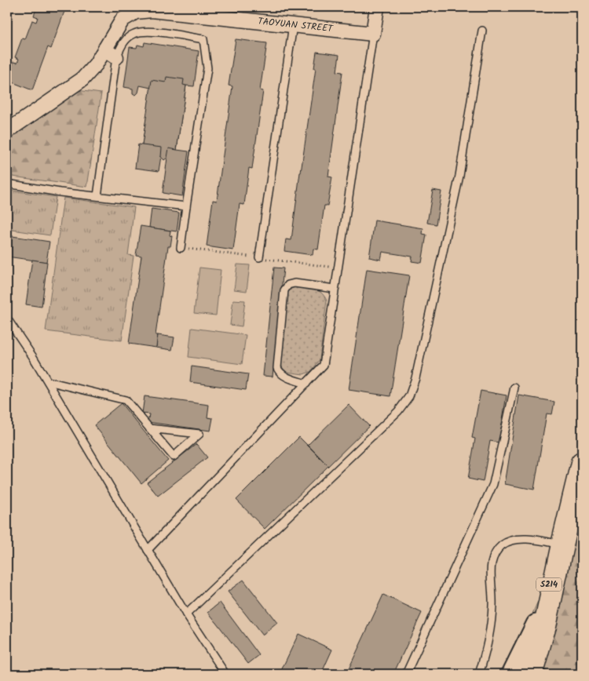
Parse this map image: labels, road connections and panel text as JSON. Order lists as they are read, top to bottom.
{
  "streets": {
    "main road": ["S214"],
    "street": ["TAOYUAN STREET"]
  }
}
